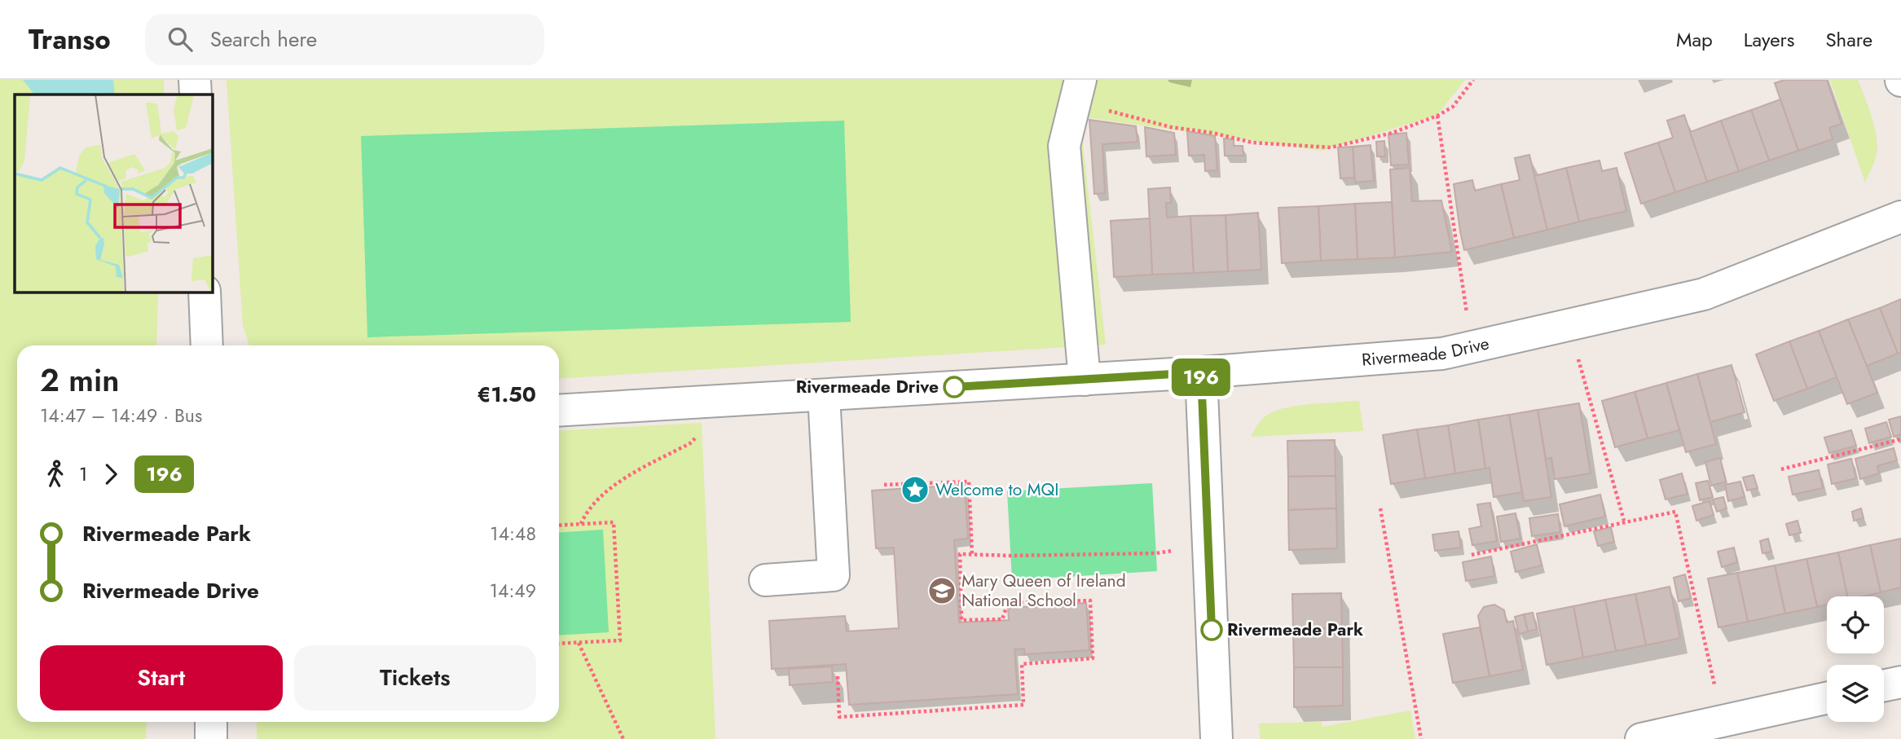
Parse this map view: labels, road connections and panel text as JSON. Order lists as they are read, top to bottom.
{
  "streets": {
    "street": ["Rivermeade Drive"]
  },
  "places": {
    "other": ["Rivermeade Drive", "Rivermeade Park"],
    "place": ["Welcome to MQI"],
    "school or university": ["Mary Queen of Ireland National School"]
  },
  "lines": ["bus line 196"],
  "page": {
    "header": "Transo",
    "search": "Search here",
    "nav": ["Map", "Layers", "Share"],
    "on_map": "196",
    "heading": ["2 min", "14:47 – 14:49 · Bus", "€1.50"],
    "legs": ["1", "196"],
    "list": [
      {
        "name": "Rivermeade Park",
        "value": "14:48"
      },
      {
        "name": "Rivermeade Drive",
        "value": "14:49"
      }
    ],
    "buttons": ["Start", "Tickets"]
  }
}
